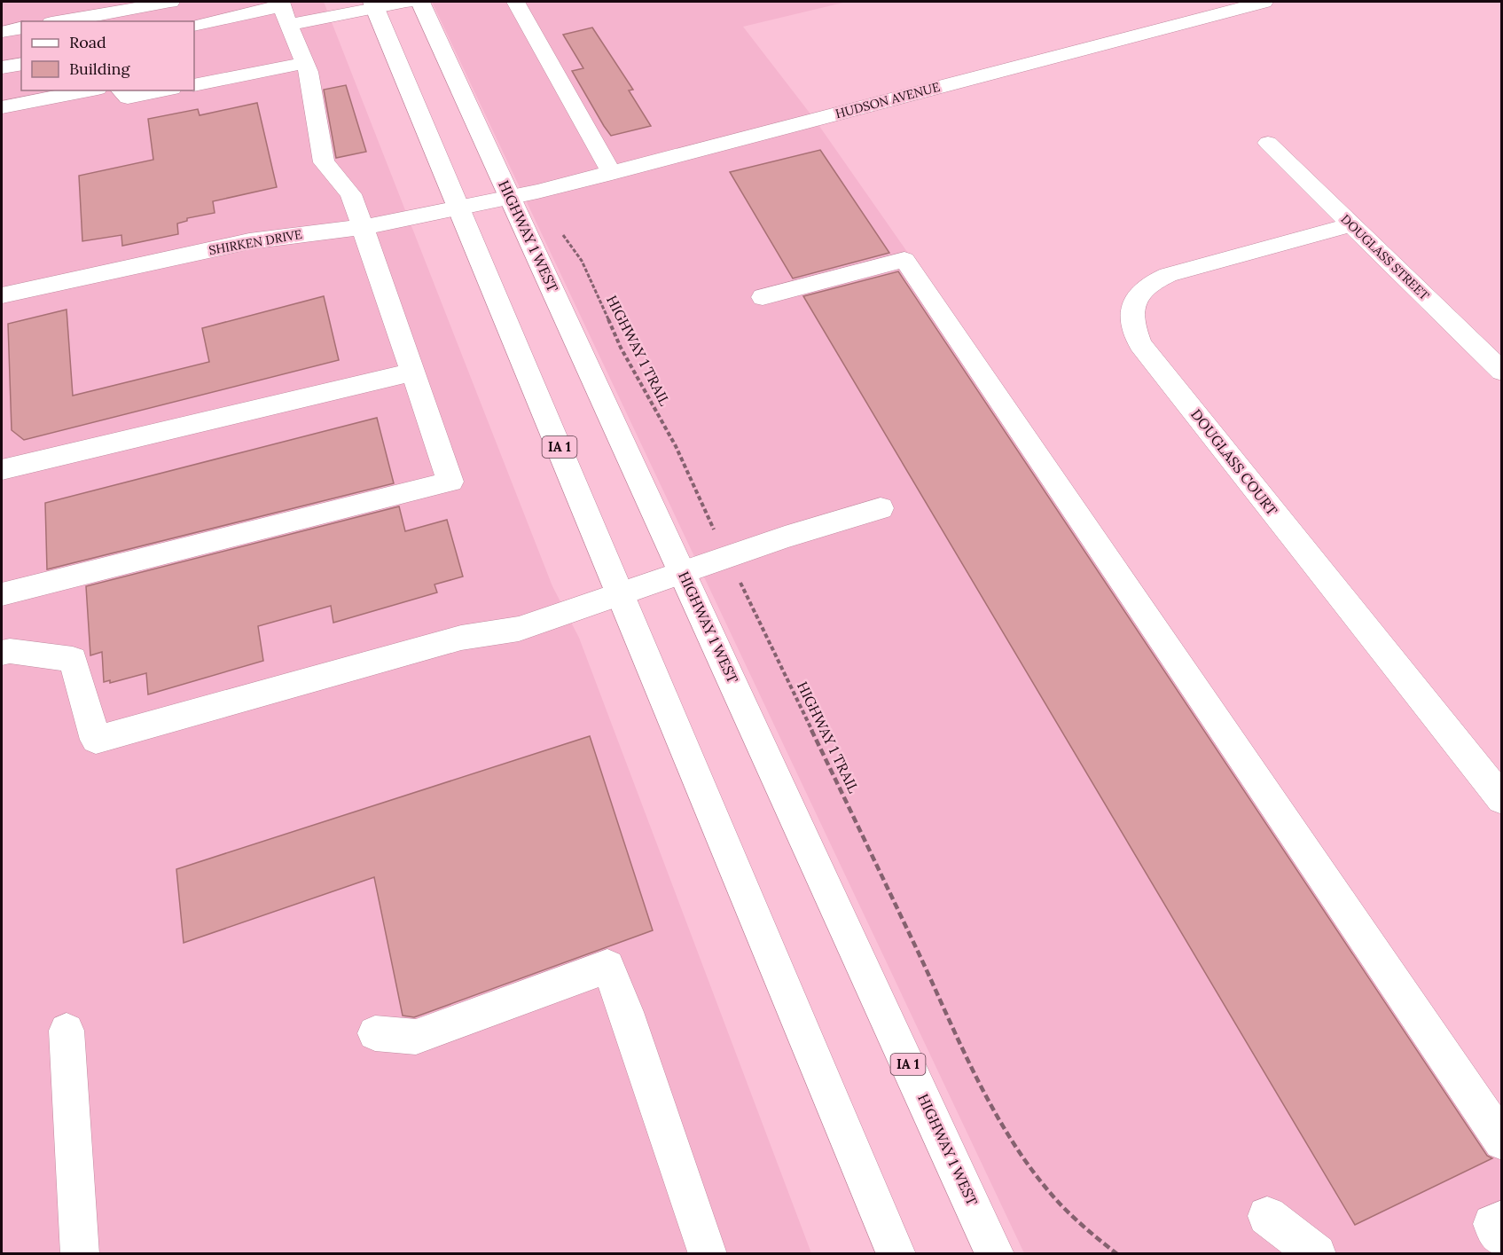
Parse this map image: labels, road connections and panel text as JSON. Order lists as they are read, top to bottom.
{
  "streets": {
    "main road": [
      "HUDSON AVENUE",
      "HIGHWAY 1 WEST",
      "SHIRKEN DRIVE",
      "DOUGLASS STREET",
      "IA 1",
      "DOUGLASS COURT"
    ],
    "path": ["HIGHWAY 1 TRAIL"]
  },
  "crossings": [
    ["HUDSON AVENUE", "HIGHWAY 1 WEST"],
    ["HUDSON AVENUE", "SHIRKEN DRIVE"],
    ["HIGHWAY 1 WEST", "SHIRKEN DRIVE"],
    ["SHIRKEN DRIVE", "IA 1"],
    ["DOUGLASS STREET", "DOUGLASS COURT"]
  ],
  "legend": ["Road", "Building"]
}
